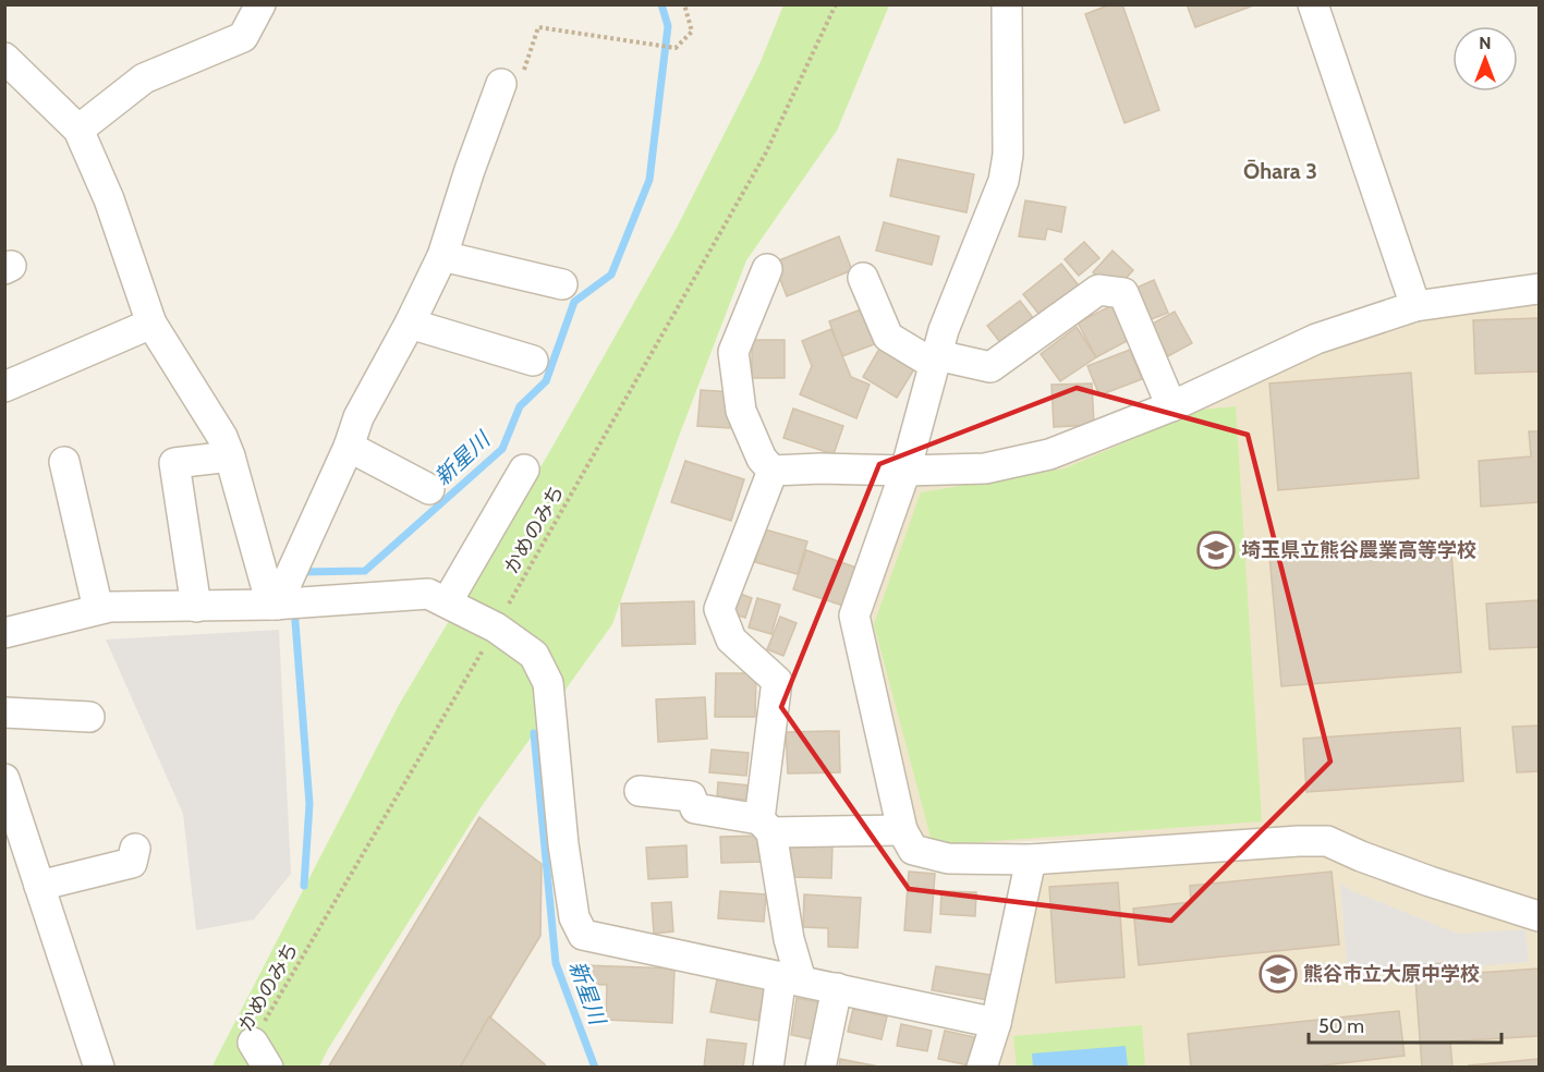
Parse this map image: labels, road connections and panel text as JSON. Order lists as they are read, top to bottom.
{
  "streets": {
    "path": ["かめのみち"]
  },
  "districts": ["Ōhara 3"],
  "water": ["新星川"],
  "places": {
    "school or university": ["埼玉県立熊谷農業高等学校", "熊谷市立大原中学校"]
  },
  "scale_bar": "50 m",
  "north": "top"
}
